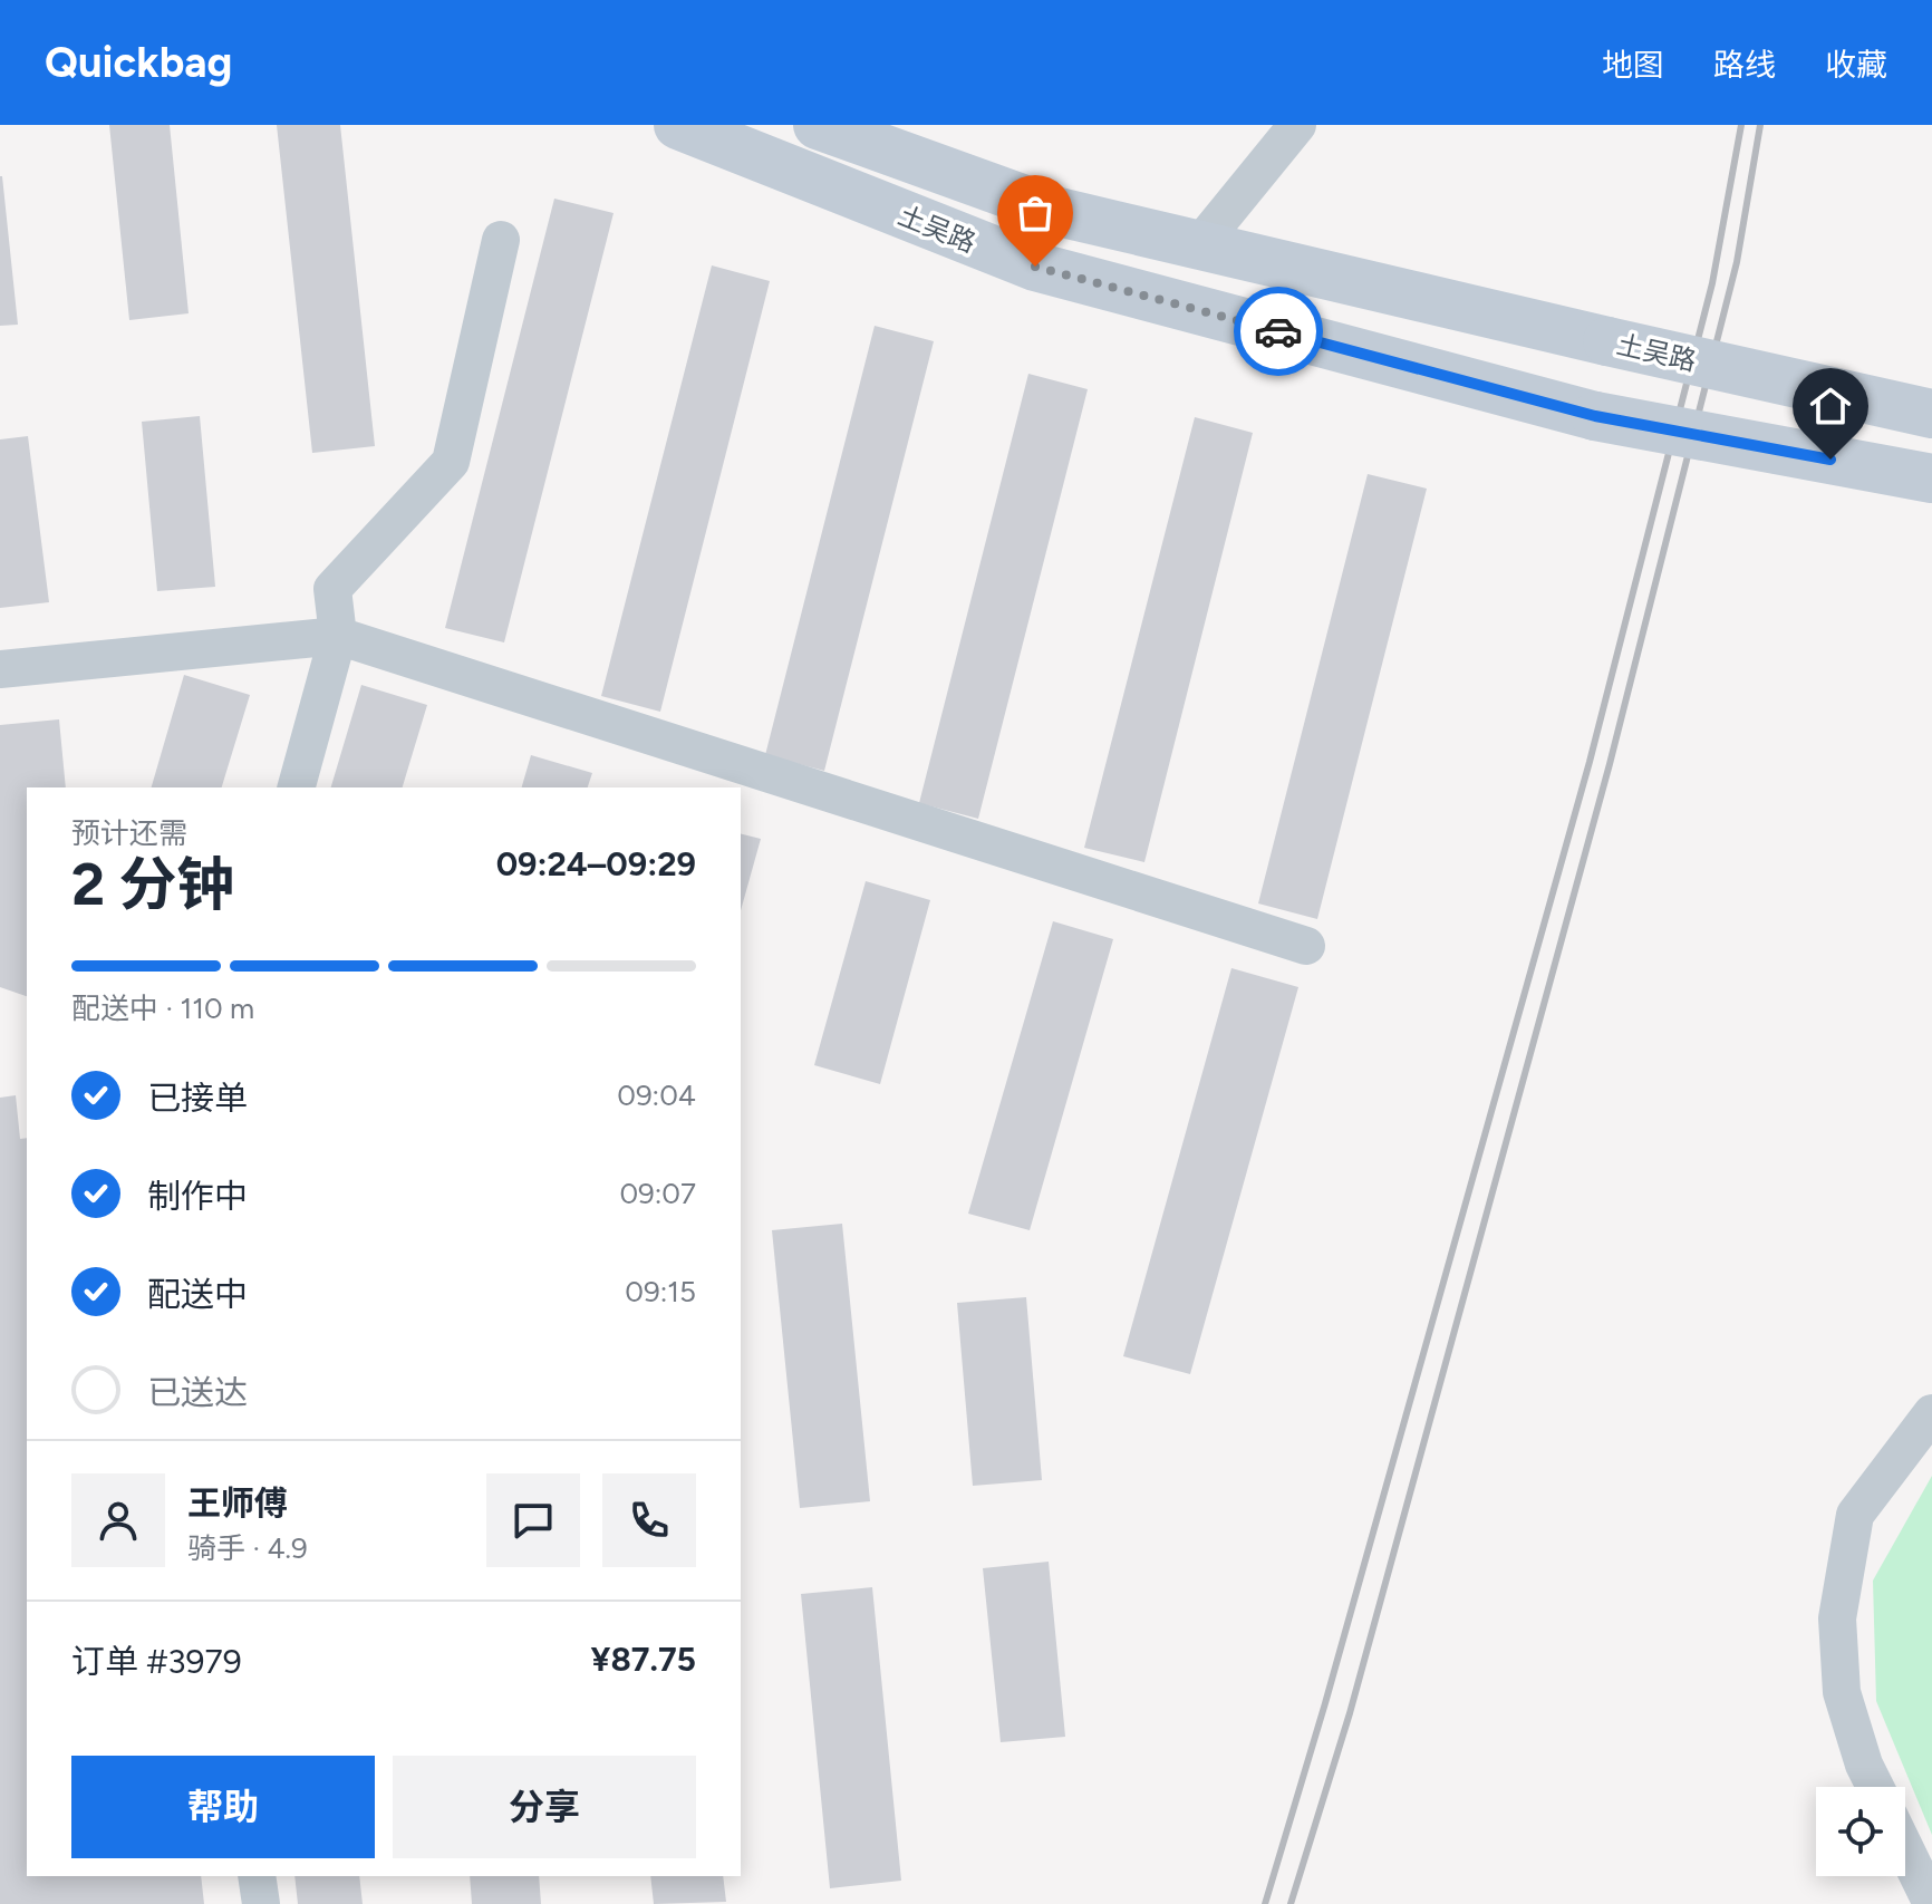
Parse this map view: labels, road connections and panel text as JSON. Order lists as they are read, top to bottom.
{
  "streets": {
    "main road": ["土吴路"]
  },
  "page": {
    "header": "Quickbag",
    "nav": ["地图", "路线", "收藏"],
    "heading": ["2 分钟", "预计还需", "09:24–09:29"],
    "panel": [
      "王师傅",
      "骑手 · 4.9",
      "订单 #3979",
      "¥87.75"
    ],
    "bar": "配送中 · 110 m",
    "list": [
      ["已接单", "09:04"],
      ["制作中", "09:07"],
      ["配送中", "09:15"],
      "已送达"
    ],
    "buttons": ["帮助", "分享"]
  }
}
